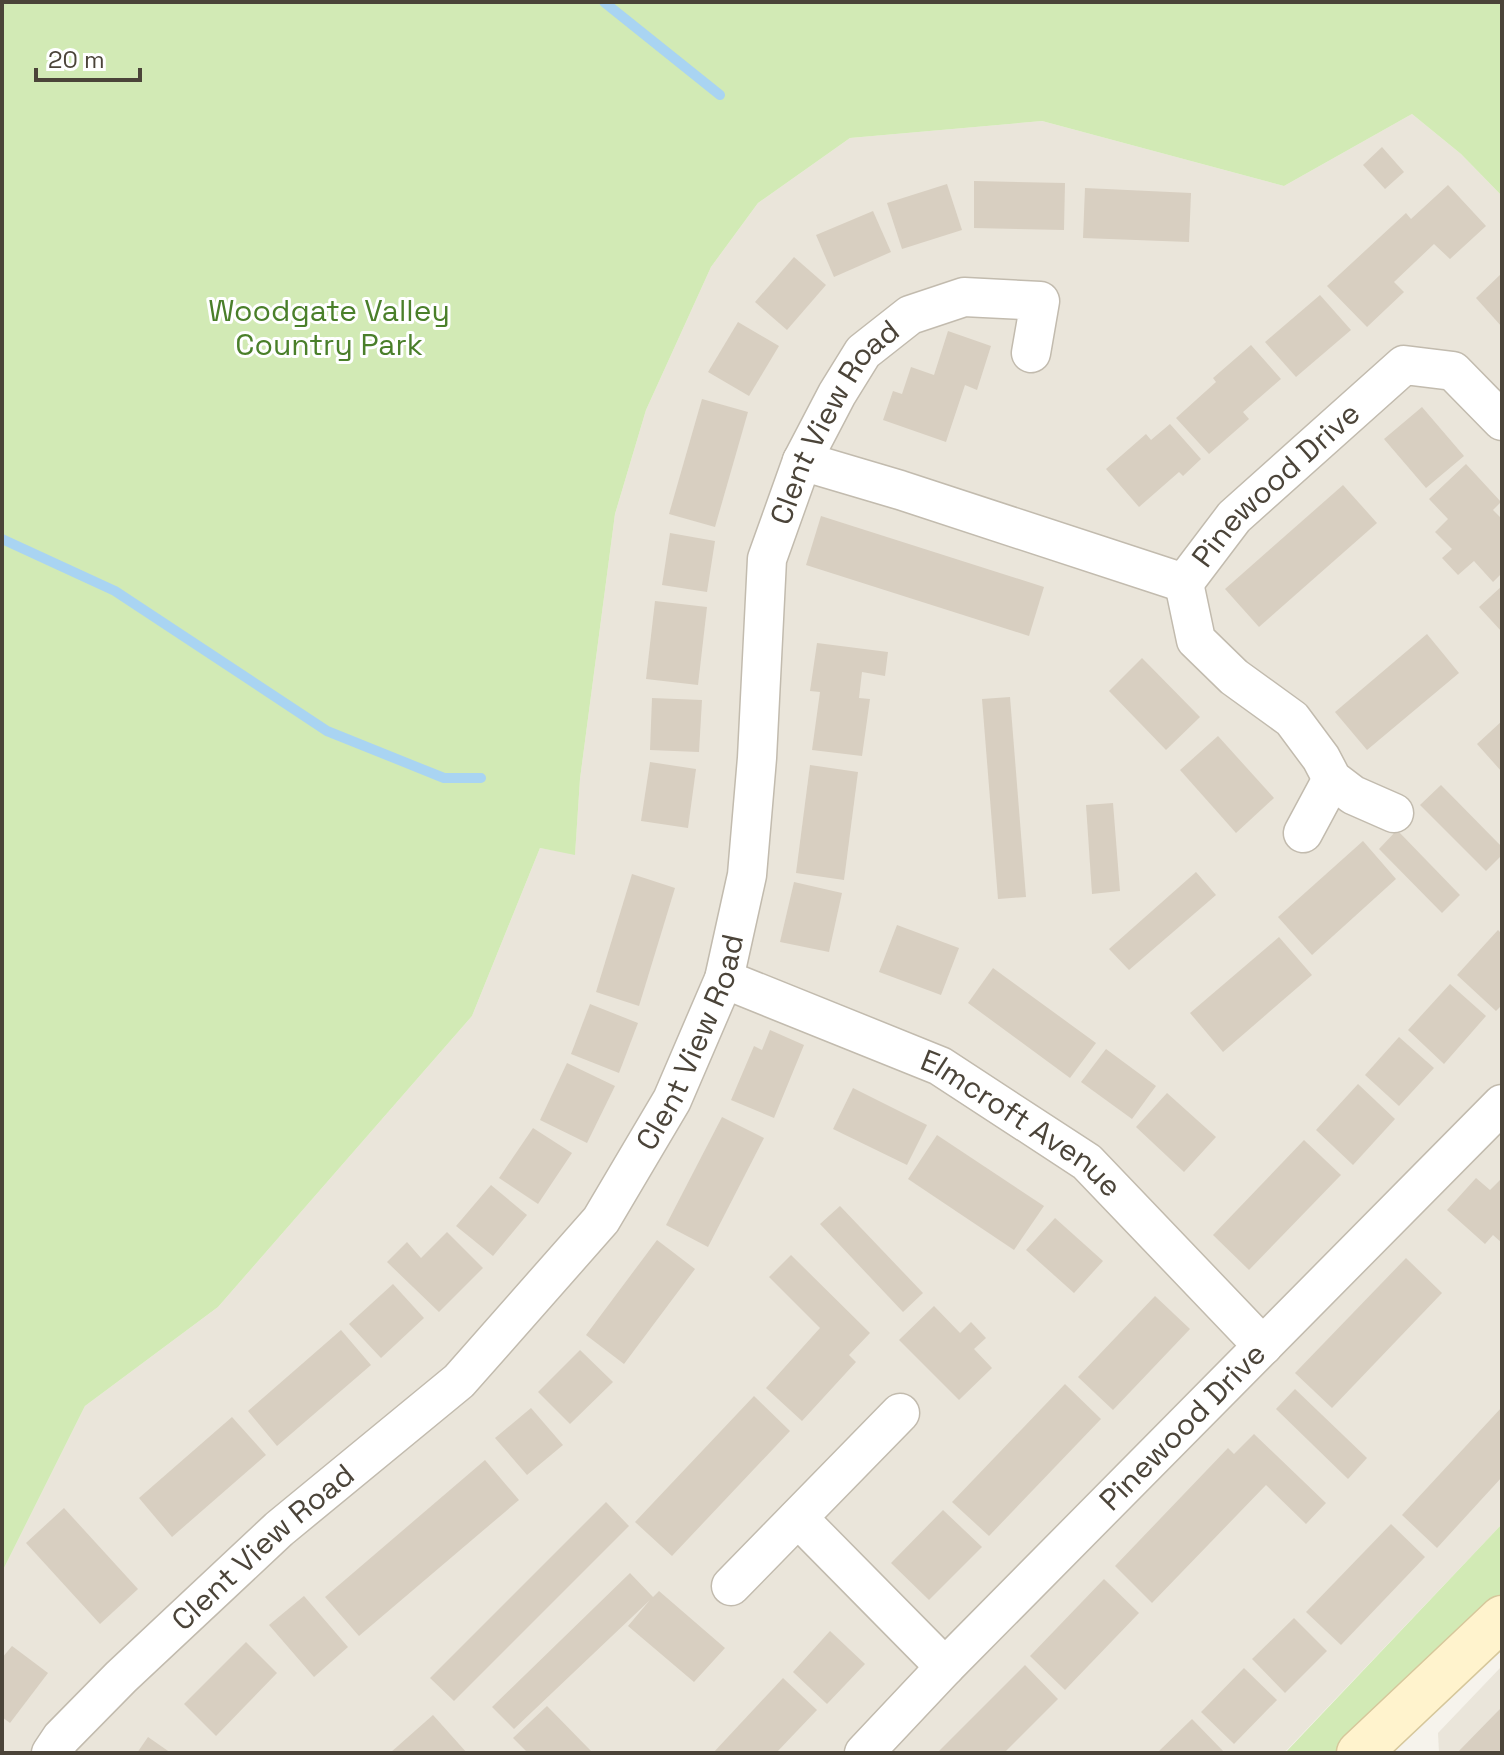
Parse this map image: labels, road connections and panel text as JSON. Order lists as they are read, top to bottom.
{
  "streets": {
    "street": ["Clent View Road", "Pinewood Drive", "Elmcroft Avenue"]
  },
  "crossings": [
    ["Clent View Road", "Pinewood Drive"],
    ["Clent View Road", "Elmcroft Avenue"],
    ["Pinewood Drive", "Elmcroft Avenue"]
  ],
  "parks": ["Woodgate Valley Country Park"],
  "scale_bar": "20 m"
}
